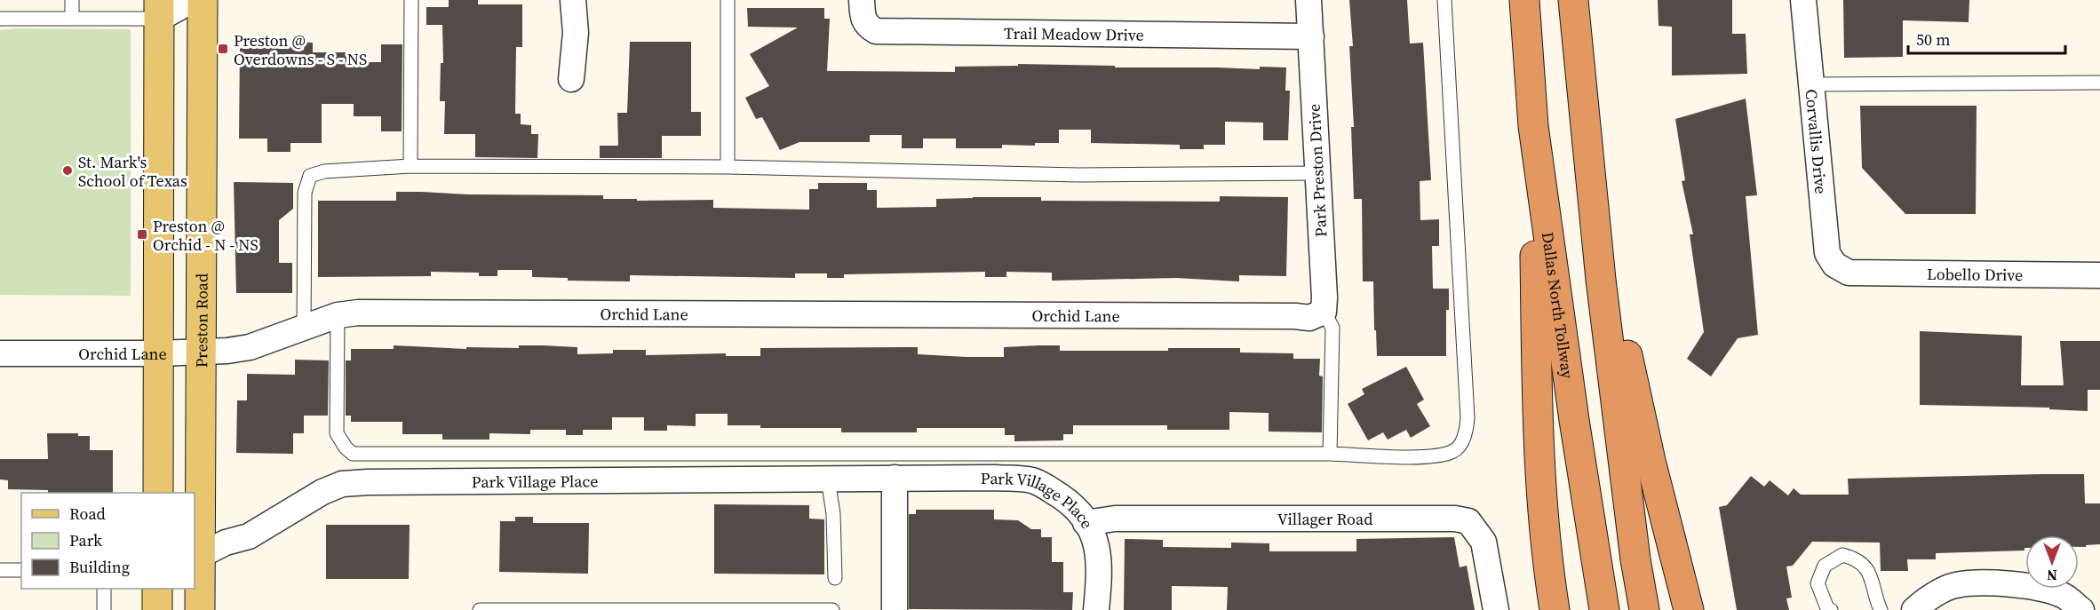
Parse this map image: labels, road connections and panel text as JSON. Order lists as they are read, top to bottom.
{
  "streets": {
    "highway": ["Dallas North Tollway"],
    "main road": ["Preston Road"],
    "street": [
      "Trail Meadow Drive",
      "Corvallis Drive",
      "Park Preston Drive",
      "Lobello Drive",
      "Orchid Lane",
      "Park Village Place",
      "Villager Road"
    ]
  },
  "crossings": [
    ["Trail Meadow Drive", "Park Preston Drive"],
    ["Corvallis Drive", "Lobello Drive"],
    ["Park Preston Drive", "Orchid Lane"],
    ["Orchid Lane", "Preston Road"],
    ["Preston Road", "Park Village Place"],
    ["Park Village Place", "Villager Road"]
  ],
  "places": {
    "transit": ["Preston @ Overdowns - S - NS", "Preston @ Orchid - N - NS"],
    "other": ["St. Mark's School of Texas"]
  },
  "legend": ["Road", "Park", "Building"],
  "scale_bar": "50 m",
  "north": "bottom"
}
